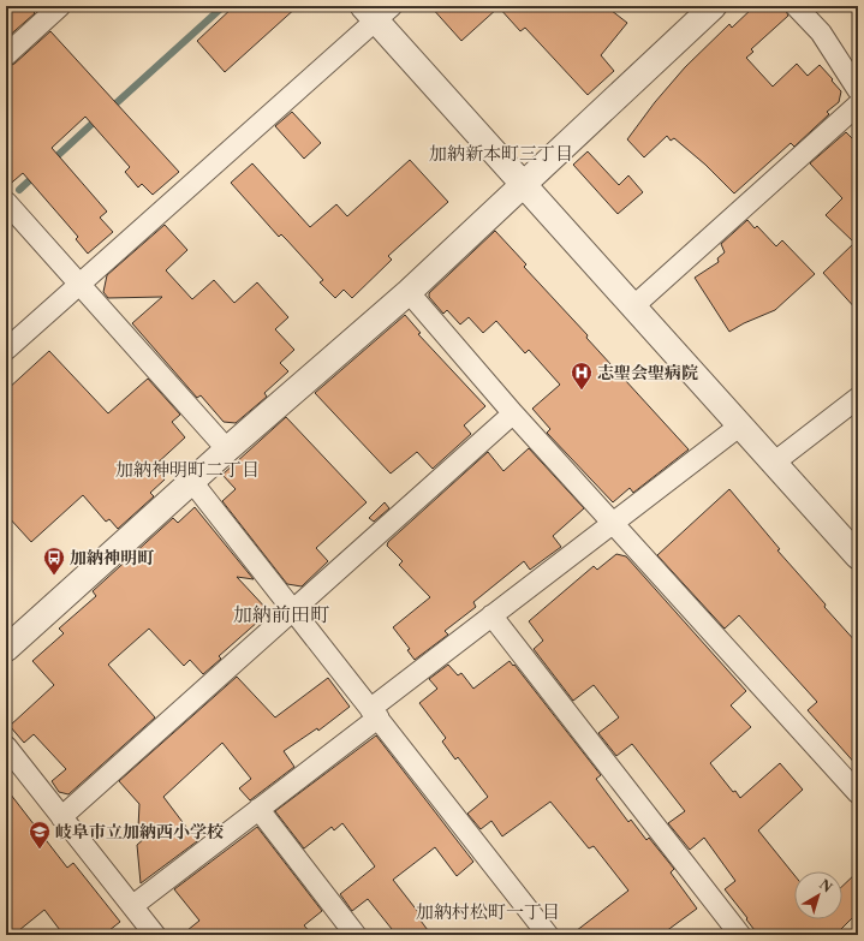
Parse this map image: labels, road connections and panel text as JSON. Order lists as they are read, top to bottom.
{
  "districts": [
    "加納新本町三丁目",
    "加納神明町二丁目",
    "加納前田町",
    "加納村松町一丁目"
  ],
  "places": {
    "hospital": ["志聖会聖病院"],
    "bus stop": ["加納神明町"],
    "school or university": ["岐阜市立加納西小学校"]
  },
  "north": "top right"
}
